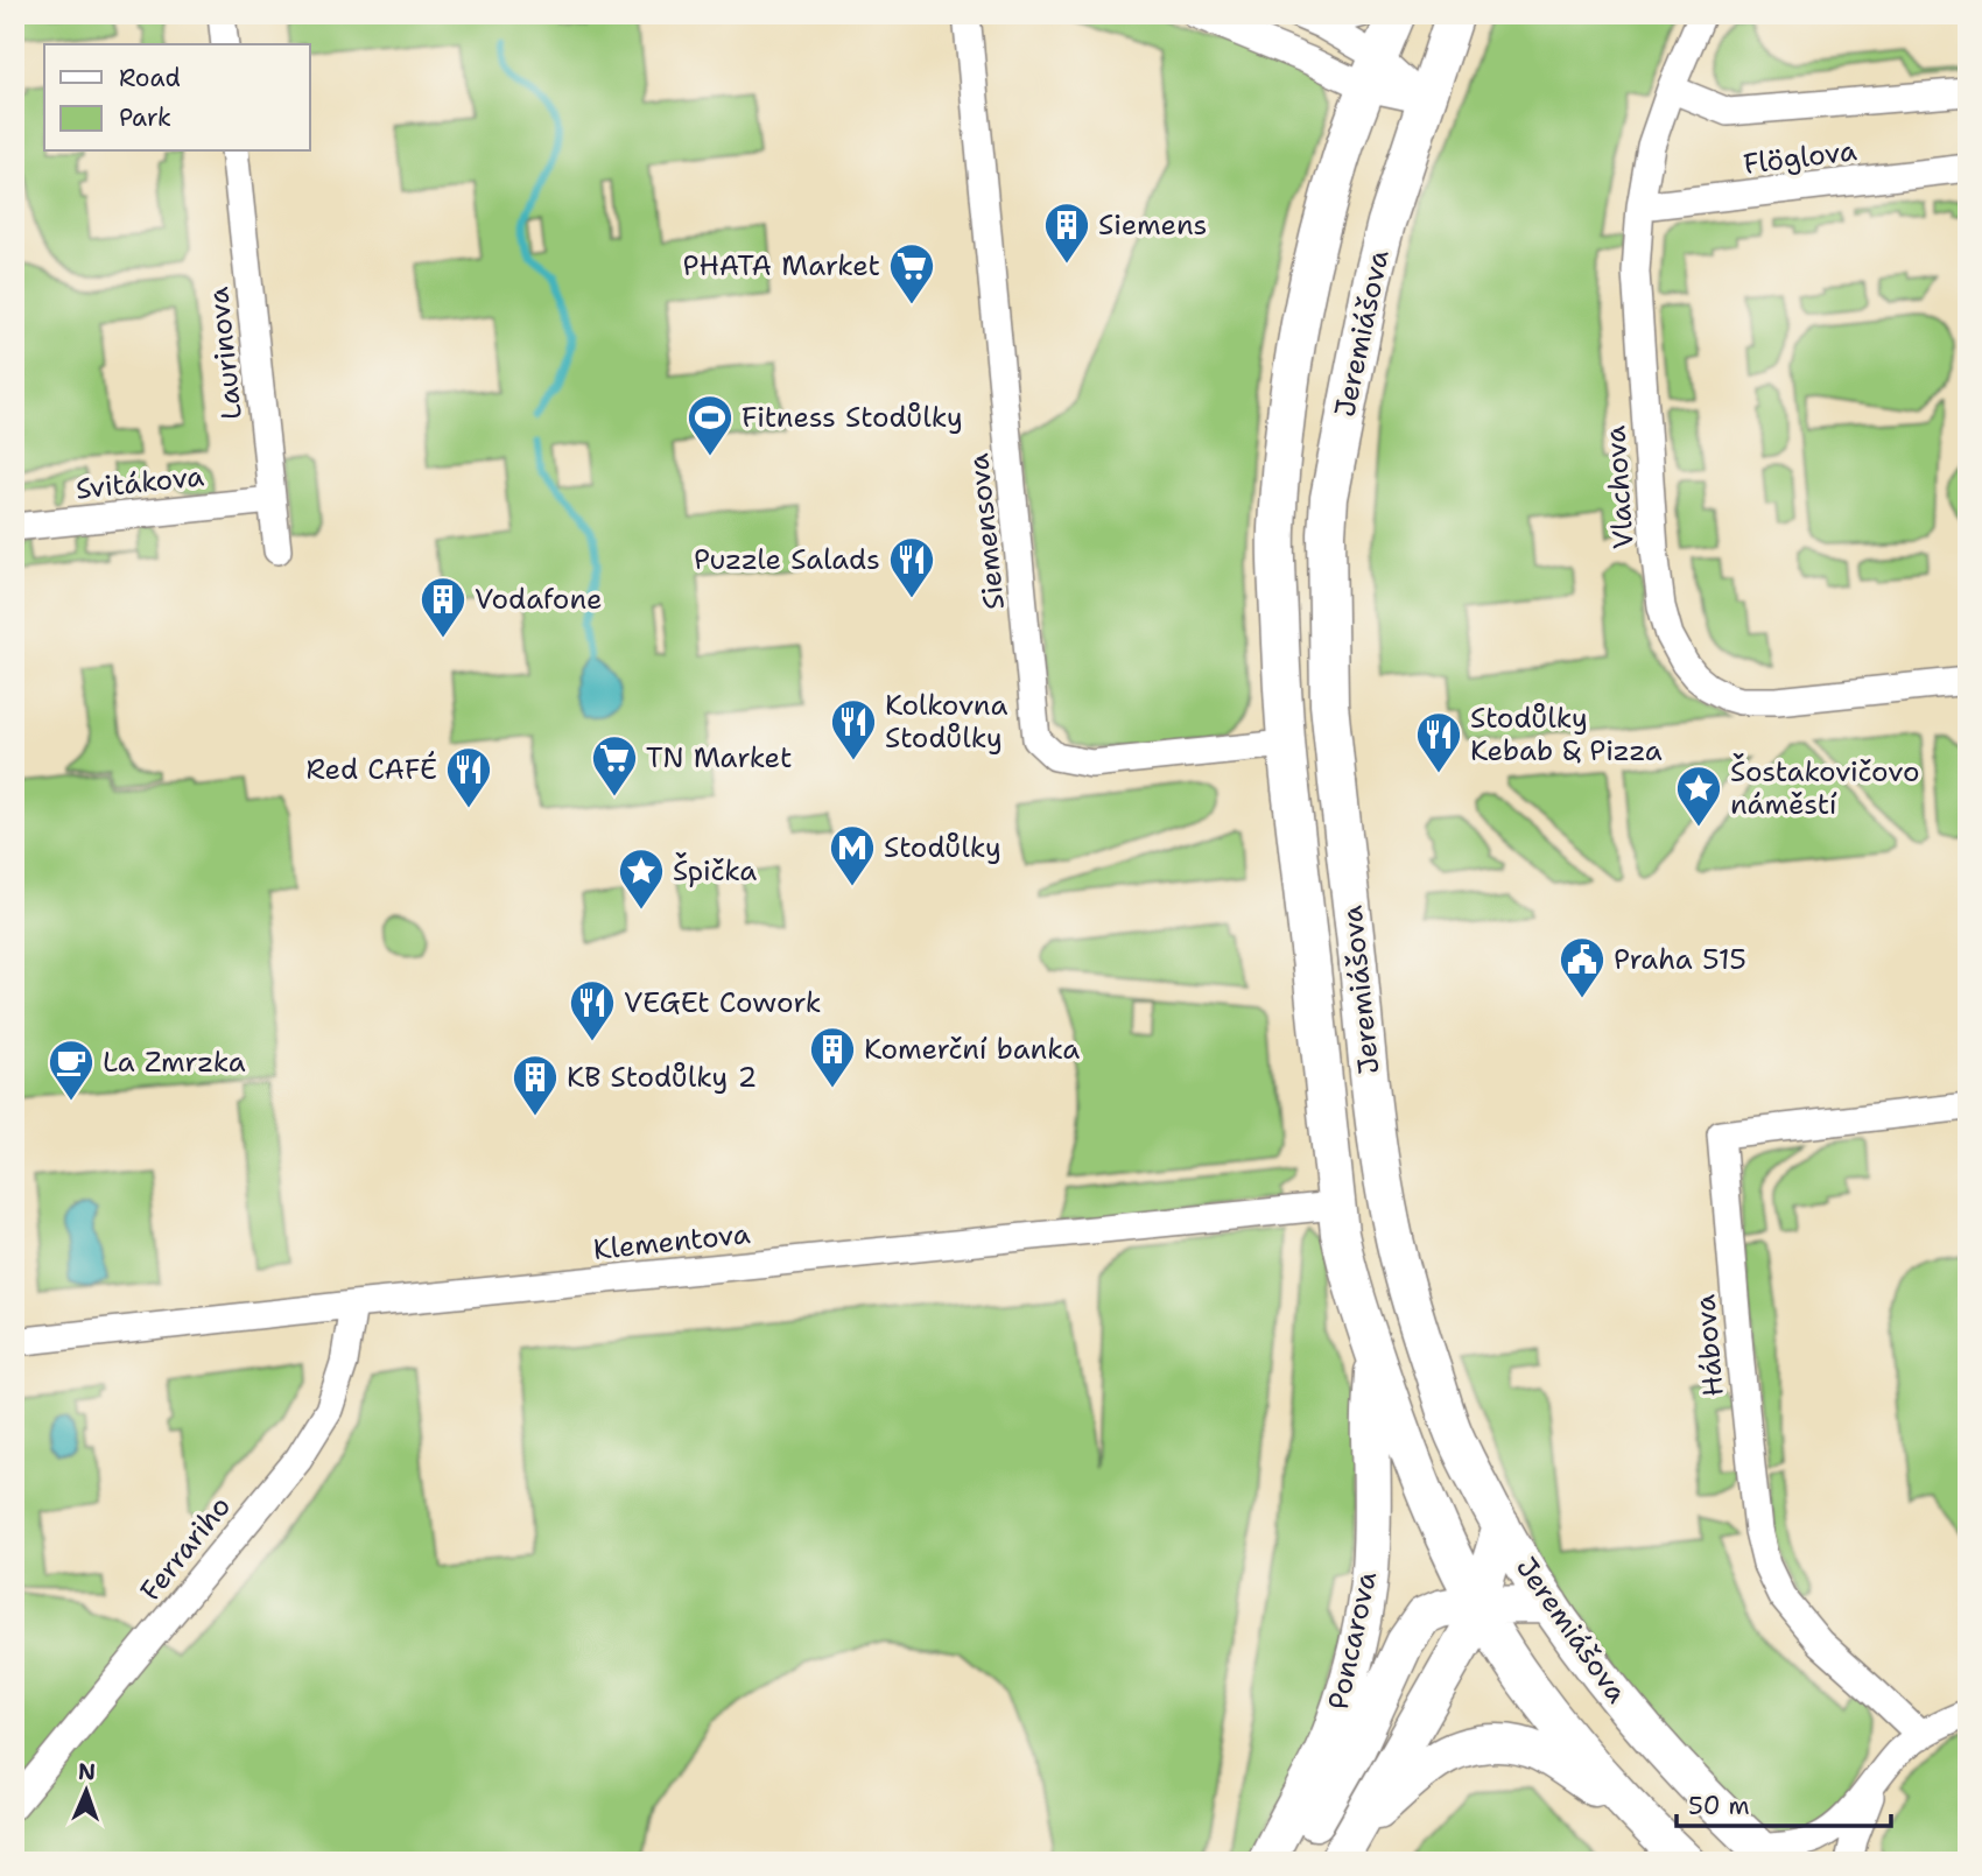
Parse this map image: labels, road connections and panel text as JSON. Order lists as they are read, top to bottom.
{
  "streets": {
    "main road": ["Jeremiášova", "Poncarova"],
    "street": [
      "Flöglova",
      "Laurinova",
      "Svitákova",
      "Vlachova",
      "Siemensova",
      "Klementova",
      "Hábova",
      "Ferrariho"
    ]
  },
  "crossings": [
    ["Flöglova", "Vlachova"],
    ["Jeremiášova", "Siemensova"],
    ["Jeremiášova", "Klementova"],
    ["Jeremiášova", "Poncarova"],
    ["Laurinova", "Svitákova"],
    ["Klementova", "Ferrariho"]
  ],
  "places": {
    "building": [
      "Siemens",
      "Vodafone",
      "Komerční banka",
      "KB Stodůlky 2"
    ],
    "supermarket": ["PHATA Market", "TN Market"],
    "sports": ["Fitness Stodůlky"],
    "restaurant": [
      "Puzzle Salads",
      "Kolkovna Stodůlky",
      "Stodůlky Kebab & Pizza",
      "Red CAFÉ",
      "VEGEt Cowork"
    ],
    "place": ["Šostakovičovo náměstí", "Špička"],
    "metro station": ["Stodůlky"],
    "public building": ["Praha 515"],
    "cafe": ["La Zmrzka"]
  },
  "legend": ["Road", "Park"],
  "scale_bar": "50 m",
  "north": "top"
}
